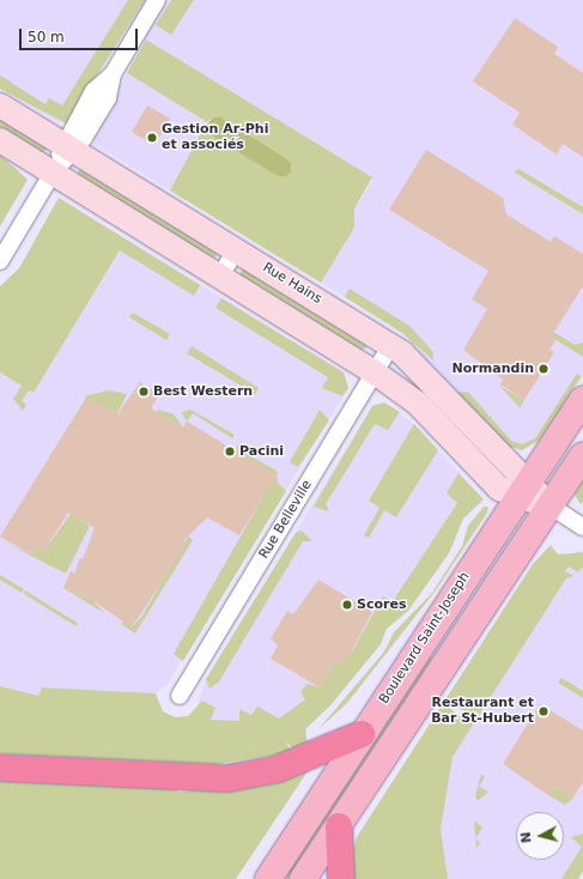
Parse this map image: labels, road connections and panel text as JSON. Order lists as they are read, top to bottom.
{
  "streets": {
    "main road": ["Boulevard Saint-Joseph"],
    "street": ["Rue Hains", "Rue Belleville"]
  },
  "crossings": [
    ["Rue Hains", "Rue Belleville"],
    ["Rue Hains", "Boulevard Saint-Joseph"]
  ],
  "places": [
    "Gestion Ar-Phi et associés",
    "Normandin",
    "Best Western",
    "Pacini",
    "Scores",
    "Restaurant et Bar St-Hubert"
  ],
  "scale_bar": "50 m",
  "north": "left"
}
